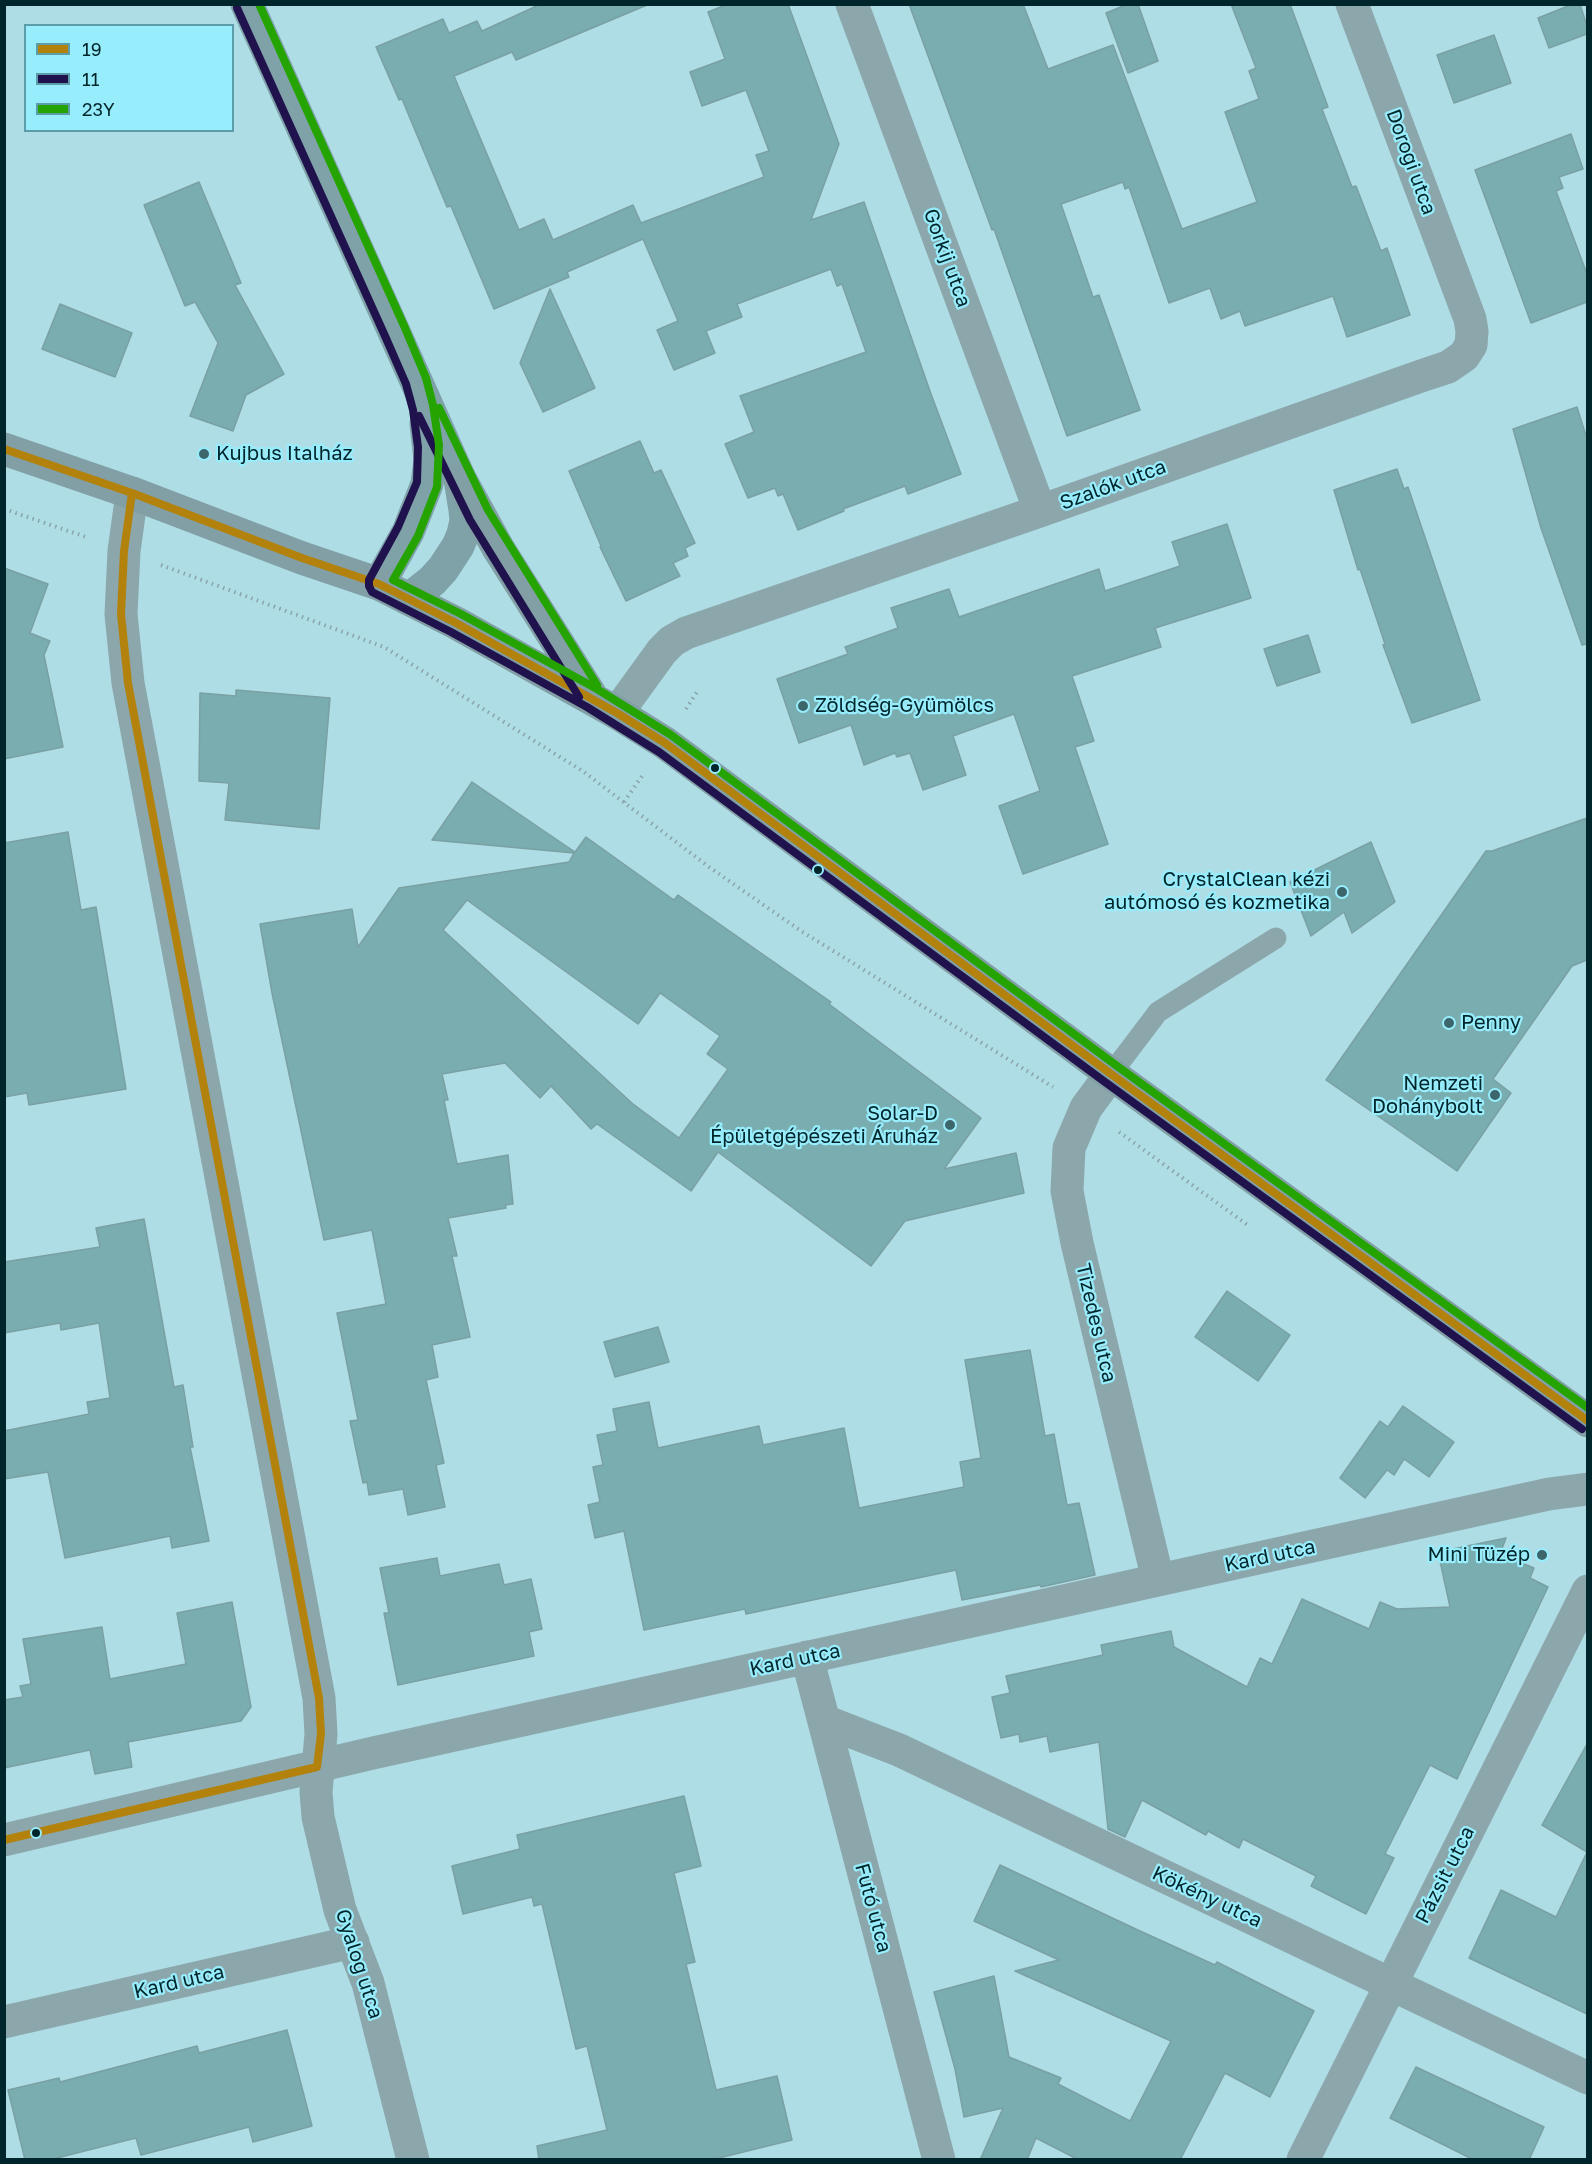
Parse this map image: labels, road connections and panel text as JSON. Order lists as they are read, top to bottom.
{
  "streets": {
    "street": [
      "Dorogi utca",
      "Gorkij utca",
      "Szalók utca",
      "Tizedes utca",
      "Kard utca",
      "Pázsit utca",
      "Kökény utca",
      "Futó utca",
      "Gyalog utca"
    ]
  },
  "crossings": [
    ["Dorogi utca", "Szalók utca"],
    ["Gorkij utca", "Szalók utca"],
    ["Tizedes utca", "Kard utca"],
    ["Kard utca", "Futó utca"],
    ["Kard utca", "Gyalog utca"],
    ["Pázsit utca", "Kökény utca"],
    ["Kökény utca", "Futó utca"]
  ],
  "places": [
    "Kujbus Italház",
    "Zöldség-Gyümölcs",
    "CrystalClean kézi autómosó és kozmetika",
    "Penny",
    "Nemzeti Dohánybolt",
    "Solar-D Épületgépészeti Áruház",
    "Mini Tüzép"
  ],
  "lines": ["transit line 23Y", "transit line 11", "transit line 19"],
  "legend": ["19", "11", "23Y"]
}
